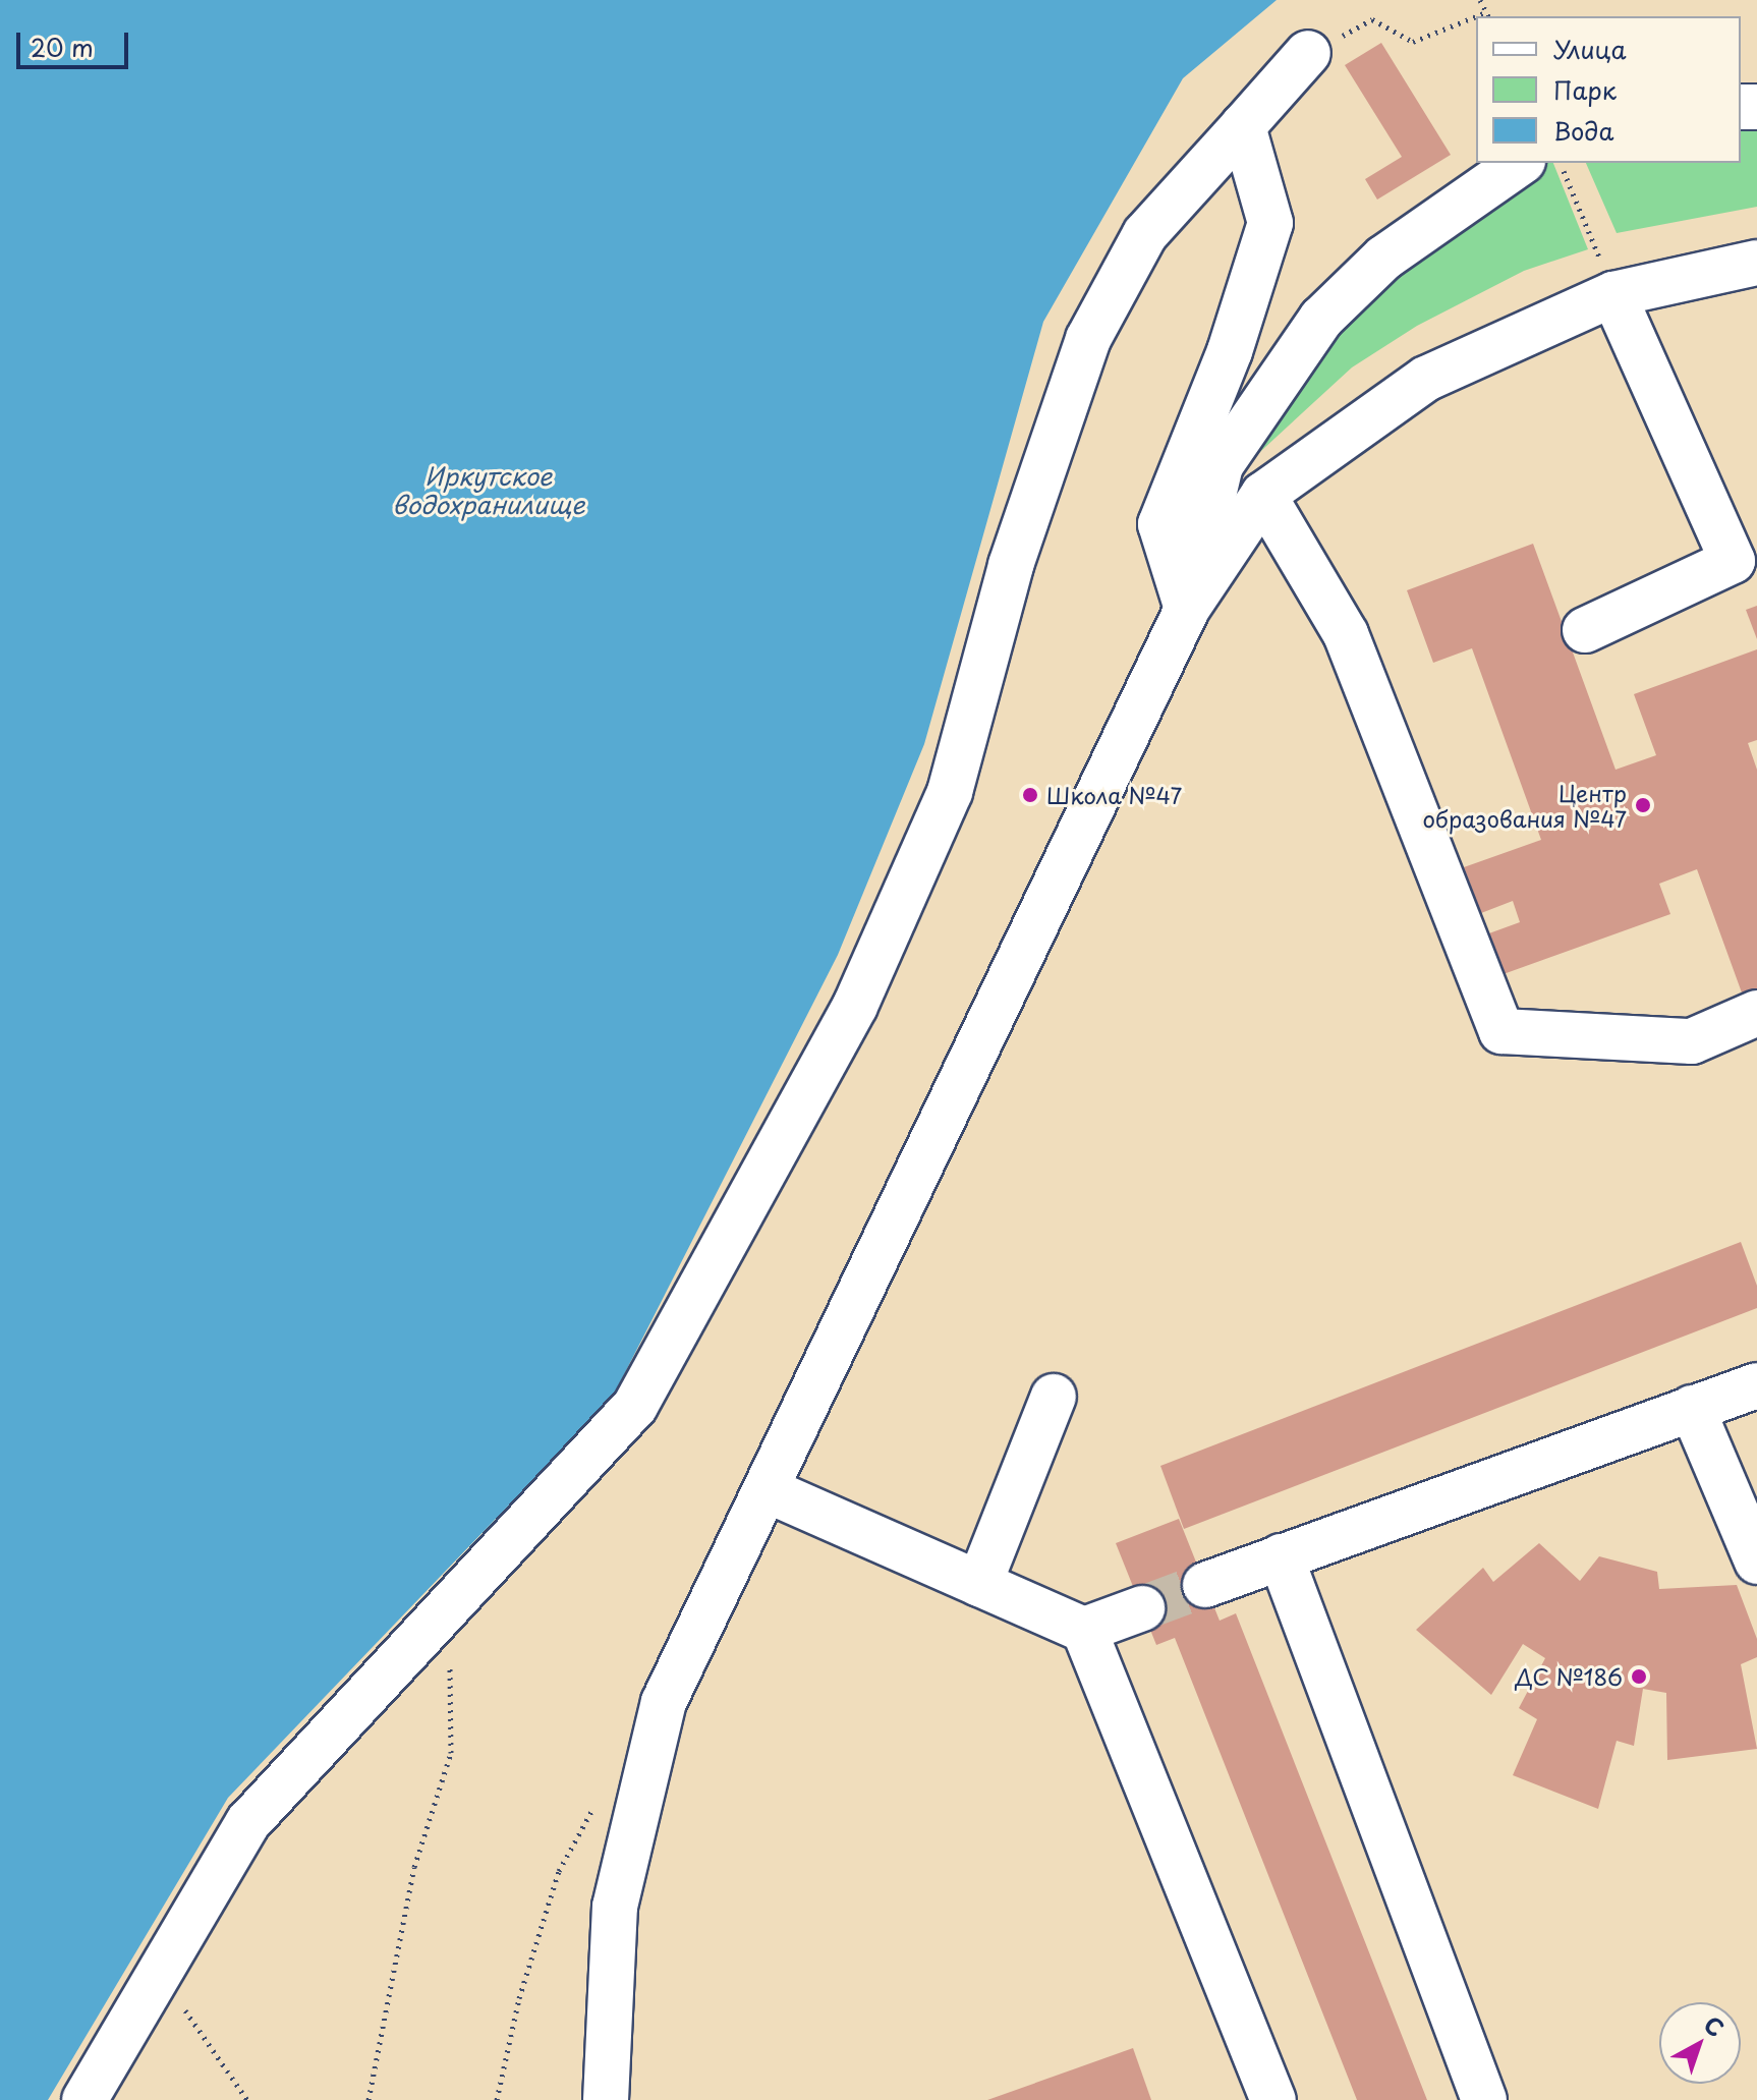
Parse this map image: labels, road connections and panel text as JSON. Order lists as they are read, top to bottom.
{
  "water": ["Иркутское водохранилище"],
  "places": ["Школа №47", "Центр образования №47", "ДС №186"],
  "legend": ["Улица", "Парк", "Вода"],
  "scale_bar": "20 m",
  "north": "top right"
}
